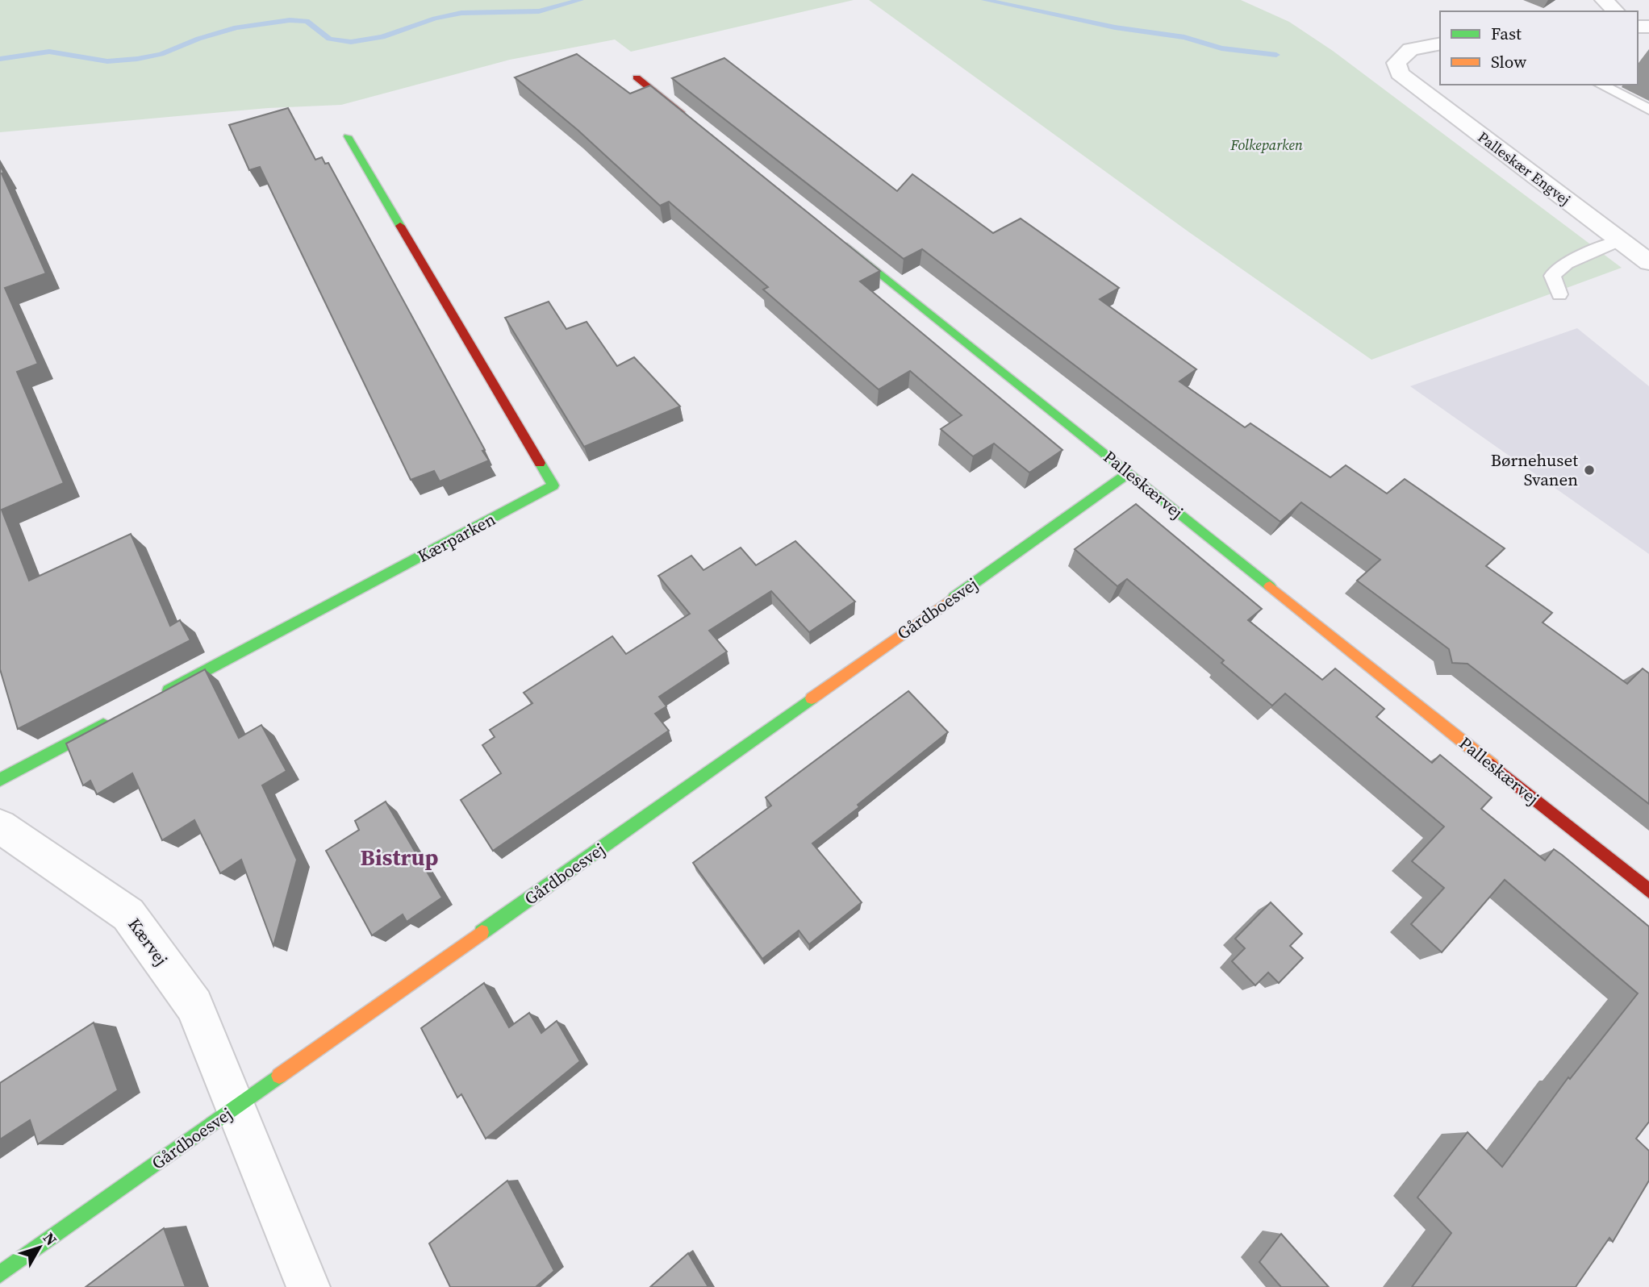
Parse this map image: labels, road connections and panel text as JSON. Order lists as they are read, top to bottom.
{
  "streets": {
    "street": [
      "Palleskær Engvej",
      "Palleskærvej",
      "Kærparken",
      "Gårdboesvej",
      "Kærvej"
    ]
  },
  "crossings": [
    ["Palleskærvej", "Gårdboesvej"],
    ["Gårdboesvej", "Kærvej"]
  ],
  "districts": ["Bistrup"],
  "parks": ["Folkeparken"],
  "places": ["Børnehuset Svanen"],
  "legend": ["Fast", "Slow"],
  "north": "top right"
}
